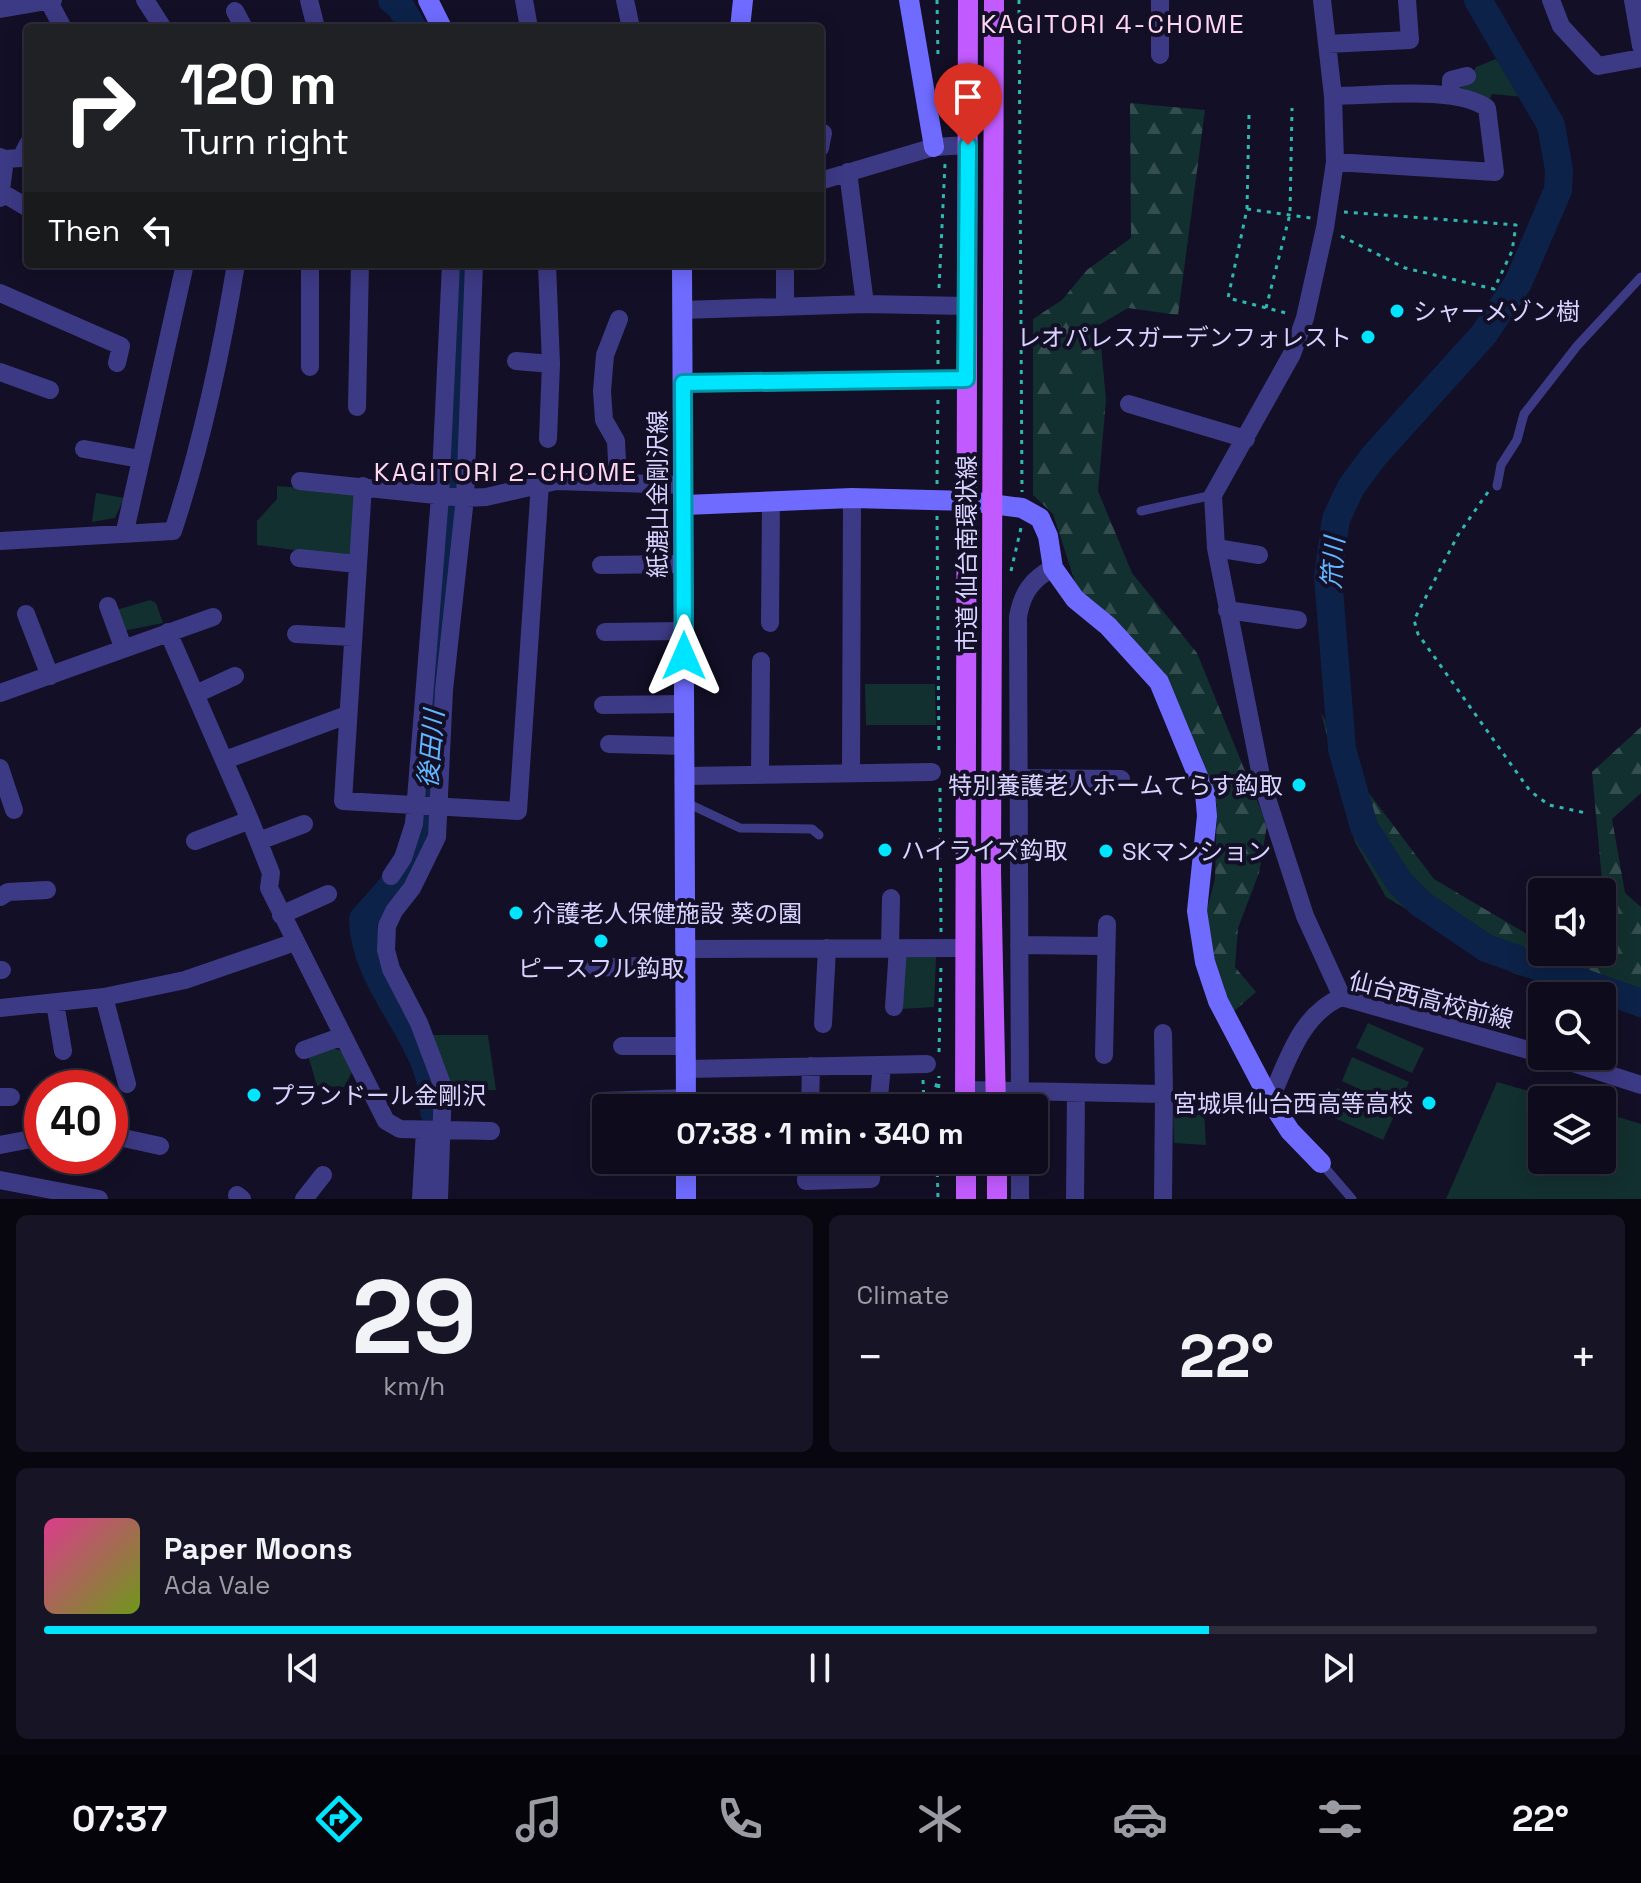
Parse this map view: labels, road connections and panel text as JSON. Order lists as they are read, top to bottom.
{
  "streets": {
    "main road": ["市道 仙台南環状線"],
    "street": ["紙漉山金剛沢線", "仙台西高校前線"]
  },
  "districts": ["KAGITORI 4-CHOME", "KAGITORI 2-CHOME"],
  "water": ["笊川", "後田川"],
  "places": [
    "シャーメゾン樹",
    "レオパレスガーデンフォレスト",
    "特別養護老人ホームてらす鈎取",
    "ハイライズ鈎取",
    "SKマンション",
    "介護老人保健施設 葵の園",
    "ピースフル鈎取",
    "プランドール金剛沢",
    "宮城県仙台西高等高校"
  ],
  "page": {
    "turn": ["120 m", "Turn right"],
    "then": "Then",
    "limit": "40",
    "trip": "07:38 · 1 min · 340 m",
    "tile": [
      ["29", "km/h"],
      "Climate"
    ],
    "heat": ["−", "22°", "+"],
    "song": ["Paper Moons", "Ada Vale"],
    "tabs": ["07:37", "22°"]
  }
}
